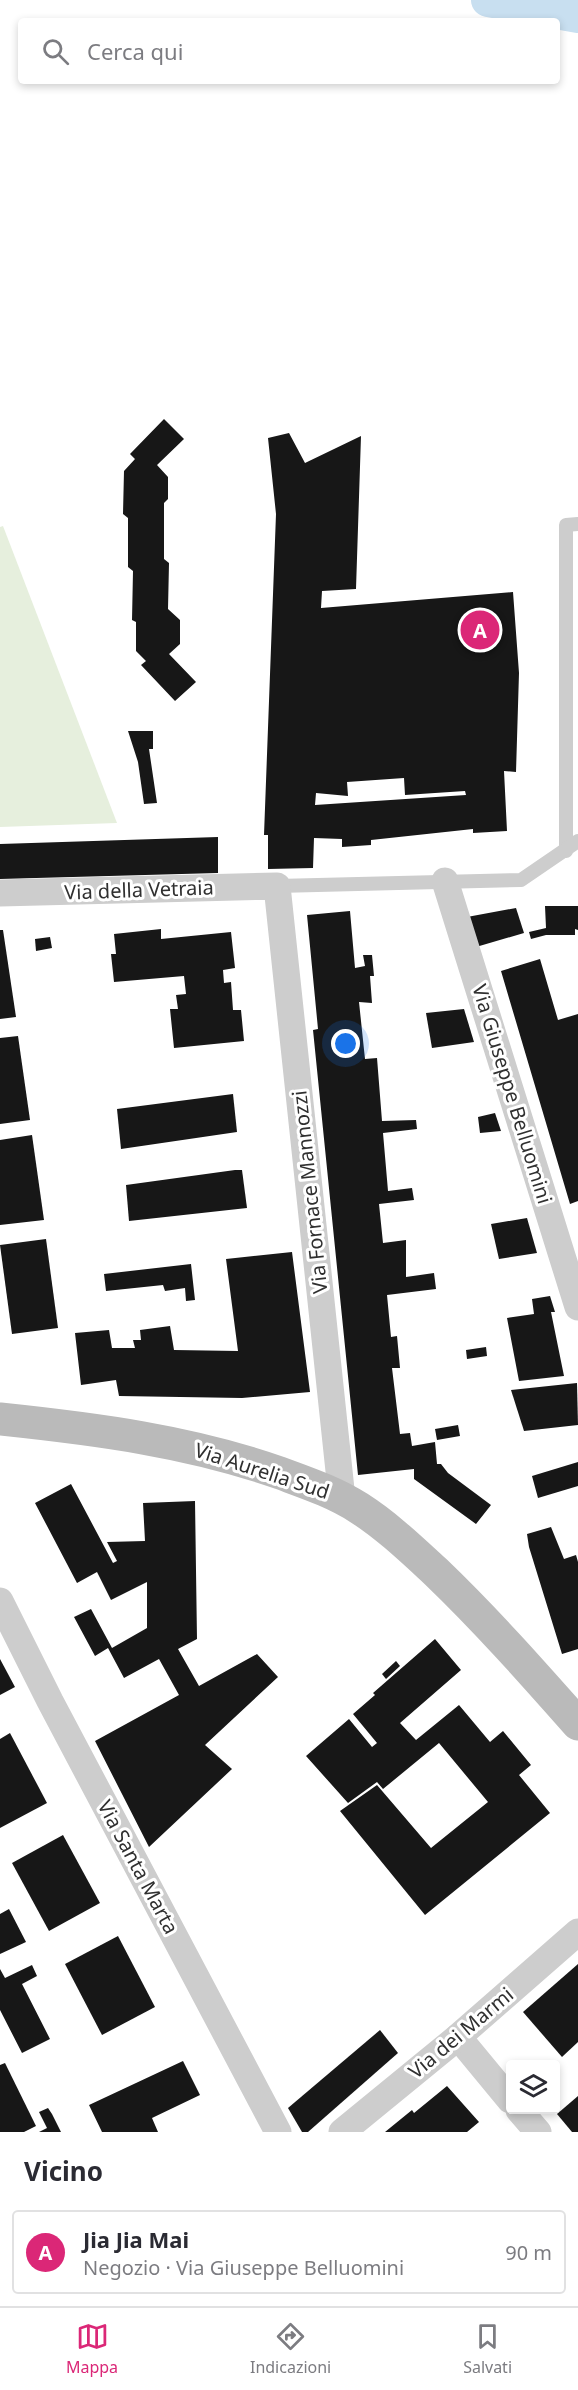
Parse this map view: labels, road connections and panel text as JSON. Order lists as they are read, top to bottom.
{
  "streets": {
    "main road": ["Via Aurelia Sud"],
    "street": [
      "Via della Vetraia",
      "Via Giuseppe Belluomini",
      "Via Fornace Mannozzi",
      "Via Santa Marta",
      "Via dei Marmi"
    ]
  },
  "crossings": [
    ["Via della Vetraia", "Via Fornace Mannozzi"],
    ["Via Fornace Mannozzi", "Via Aurelia Sud"]
  ],
  "page": {
    "search": "Cerca qui",
    "pins": "A",
    "heading": "Vicino",
    "list": [
      {
        "mark": "A",
        "name": "Jia Jia Mai",
        "note": "Negozio · Via Giuseppe Belluomini",
        "value": "90 m"
      }
    ],
    "nav": ["Mappa", "Indicazioni", "Salvati"]
  }
}
